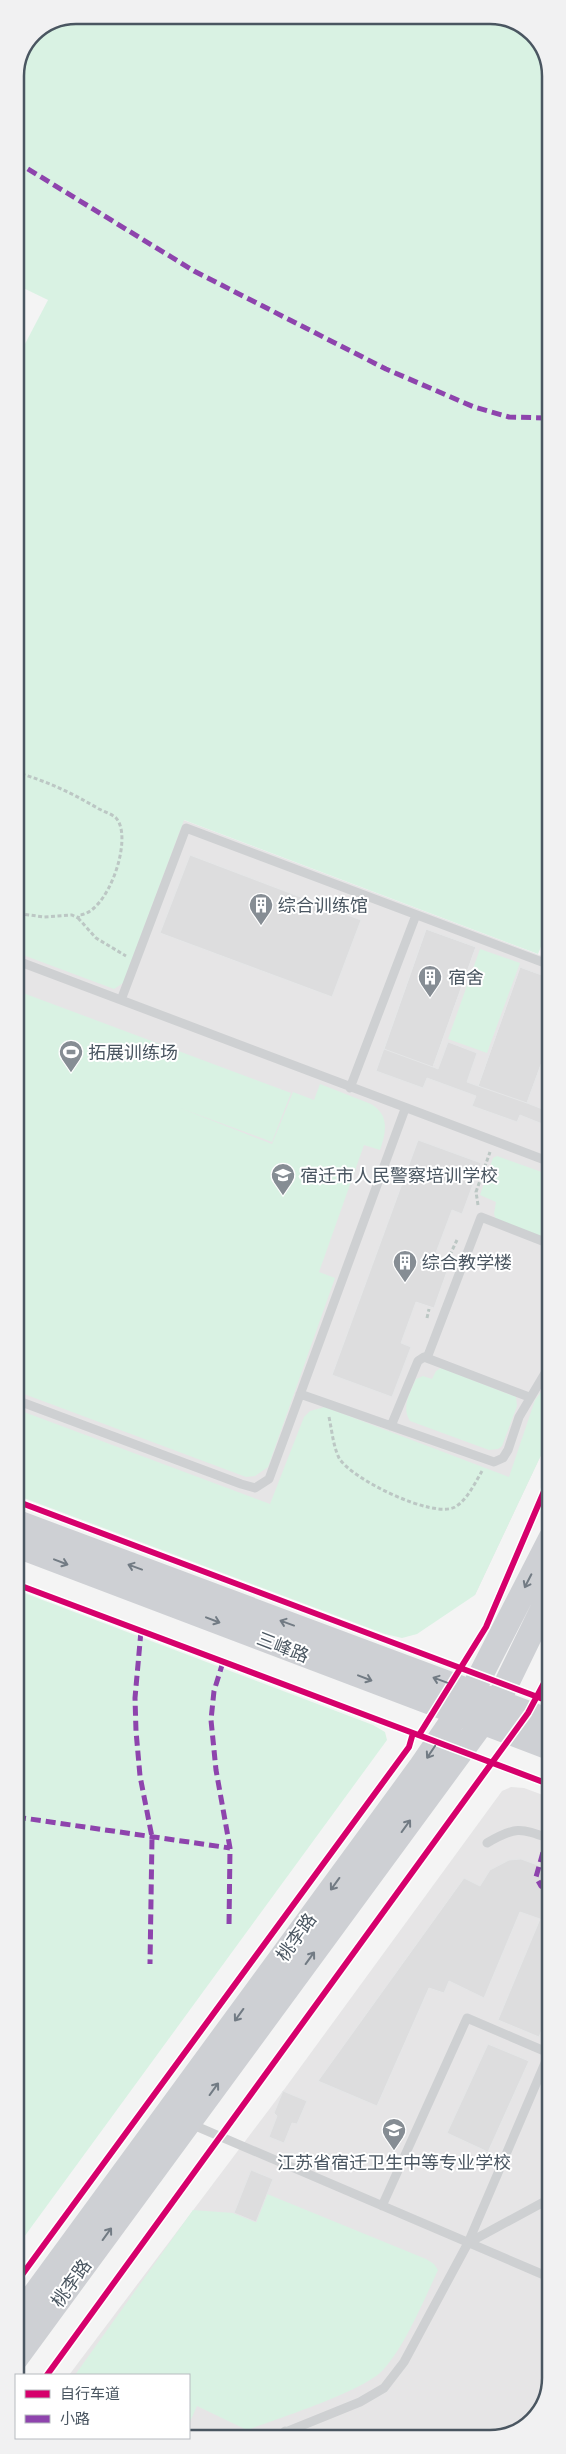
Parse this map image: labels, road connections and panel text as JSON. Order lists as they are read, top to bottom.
{
  "streets": {
    "main road": ["三峰路", "桃李路"]
  },
  "crossings": [
    ["三峰路", "桃李路"]
  ],
  "places": {
    "building": ["综合训练馆", "宿舍", "综合教学楼"],
    "sports": ["拓展训练场"],
    "school or university": ["宿迁市人民警察培训学校", "江苏省宿迁卫生中等专业学校"]
  },
  "legend": ["自行车道", "小路"]
}
